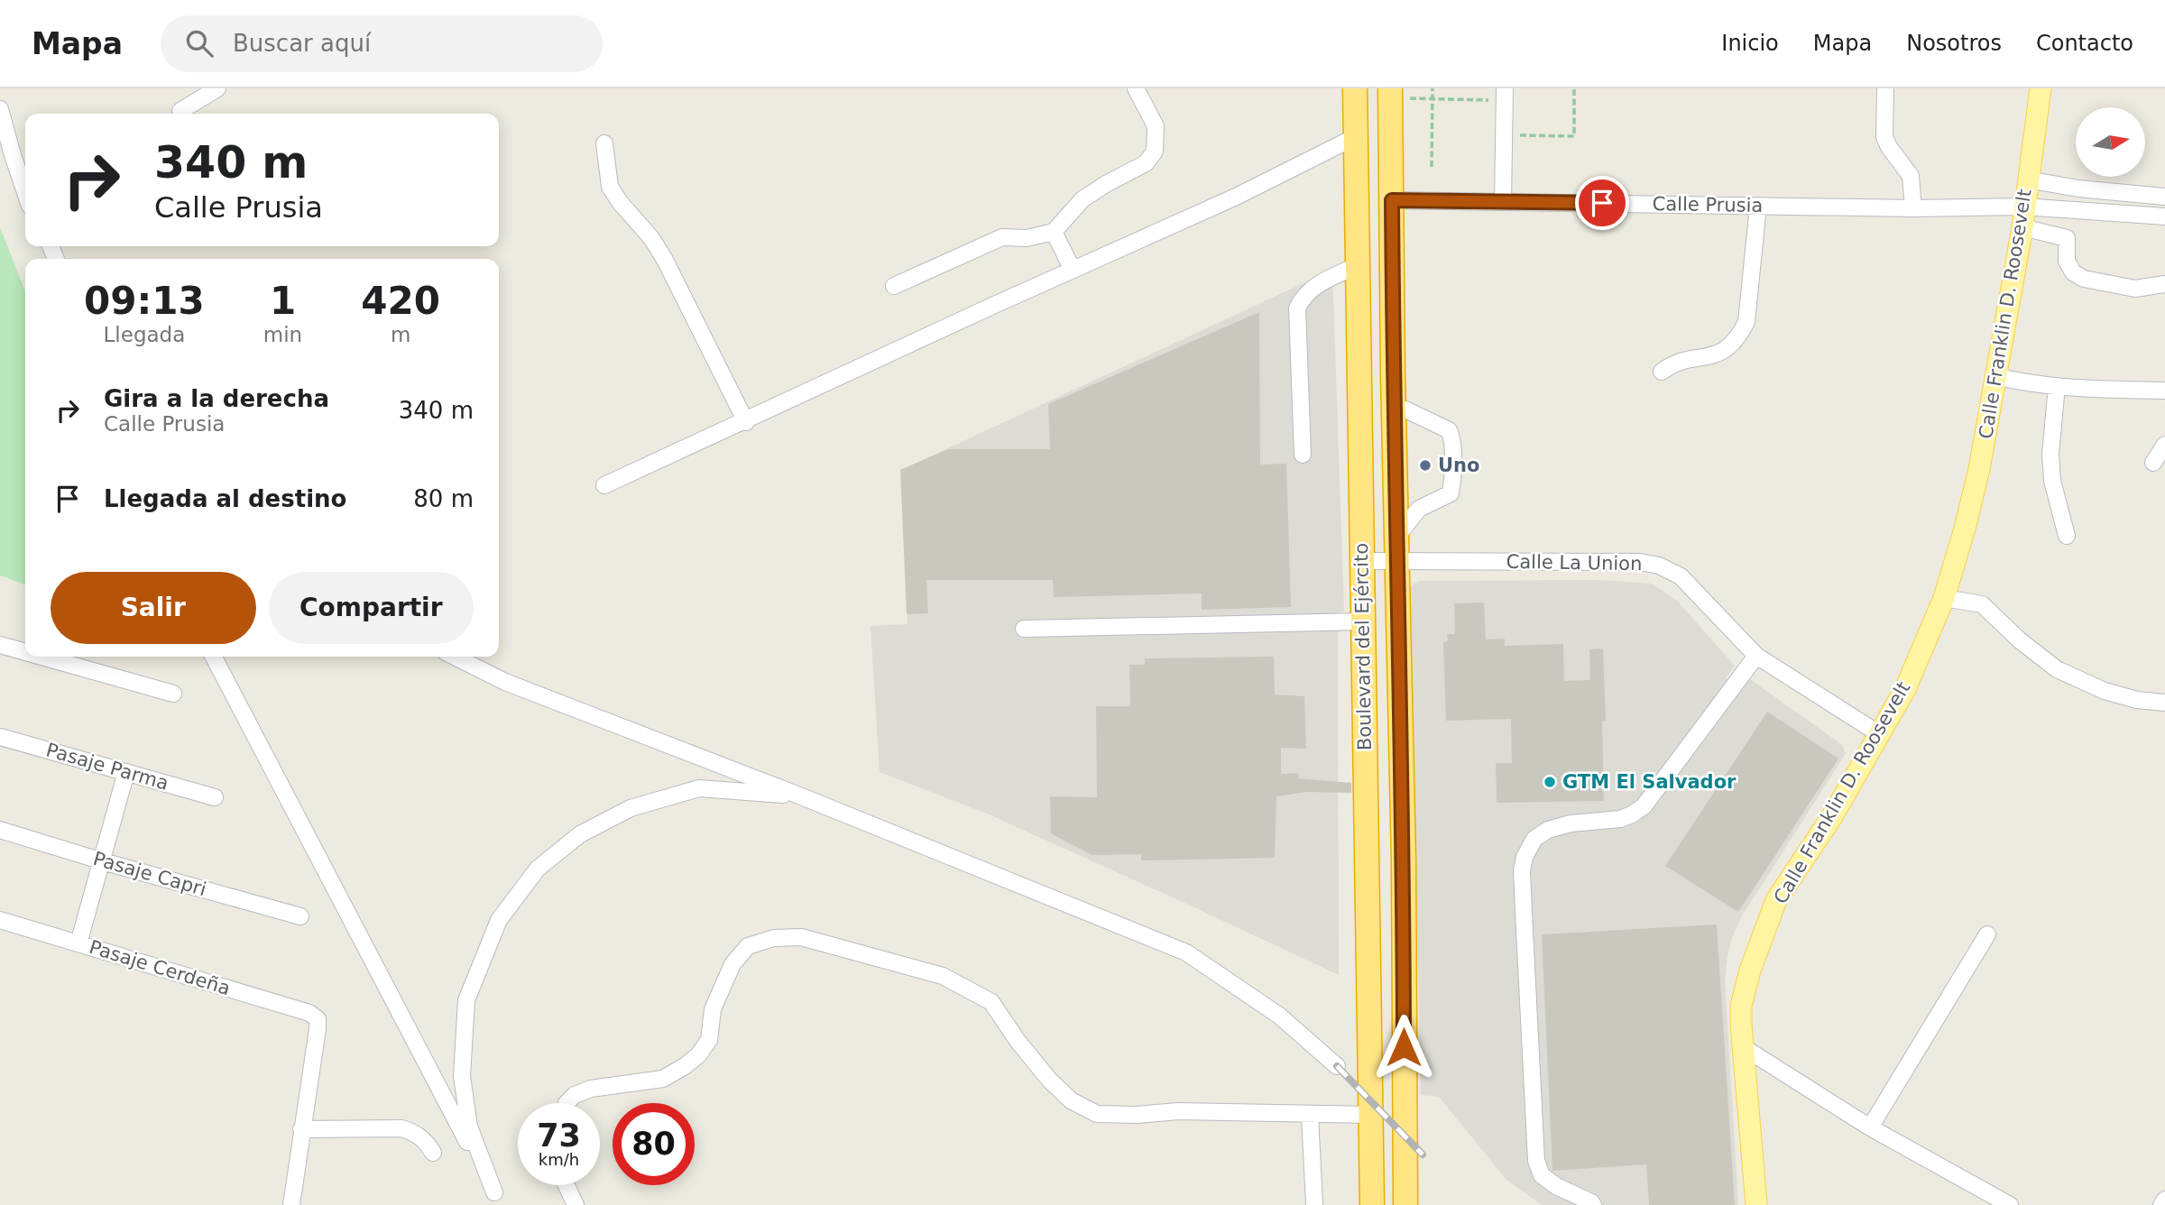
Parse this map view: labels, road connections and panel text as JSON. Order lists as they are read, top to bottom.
{
  "streets": {
    "highway": ["Boulevard del Ejército"],
    "main road": ["Calle Franklin D. Roosevelt"],
    "street": [
      "Calle Prusia",
      "Calle La Union",
      "Pasaje Parma",
      "Pasaje Capri",
      "Pasaje Cerdeña"
    ]
  },
  "crossings": [
    ["Calle Prusia", "Calle Franklin D. Roosevelt"],
    ["Calle Prusia", "Boulevard del Ejército"],
    ["Calle Franklin D. Roosevelt", "Calle La Union"],
    ["Calle La Union", "Boulevard del Ejército"]
  ],
  "places": ["Uno", "GTM El Salvador"],
  "north": "right",
  "page": {
    "header": "Mapa",
    "search": "Buscar aquí",
    "nav": [
      "Inicio",
      "Mapa",
      "Nosotros",
      "Contacto"
    ],
    "turn": ["340 m", "Calle Prusia"],
    "eta": [
      "09:13",
      "Llegada",
      "1",
      "min",
      "420",
      "m"
    ],
    "list": [
      {
        "name": "Gira a la derecha",
        "note": "Calle Prusia",
        "value": "340 m"
      },
      {
        "name": "Llegada al destino",
        "value": "80 m"
      }
    ],
    "buttons": ["Salir", "Compartir"],
    "speed": "73 km/h",
    "limit": "80"
  }
}
